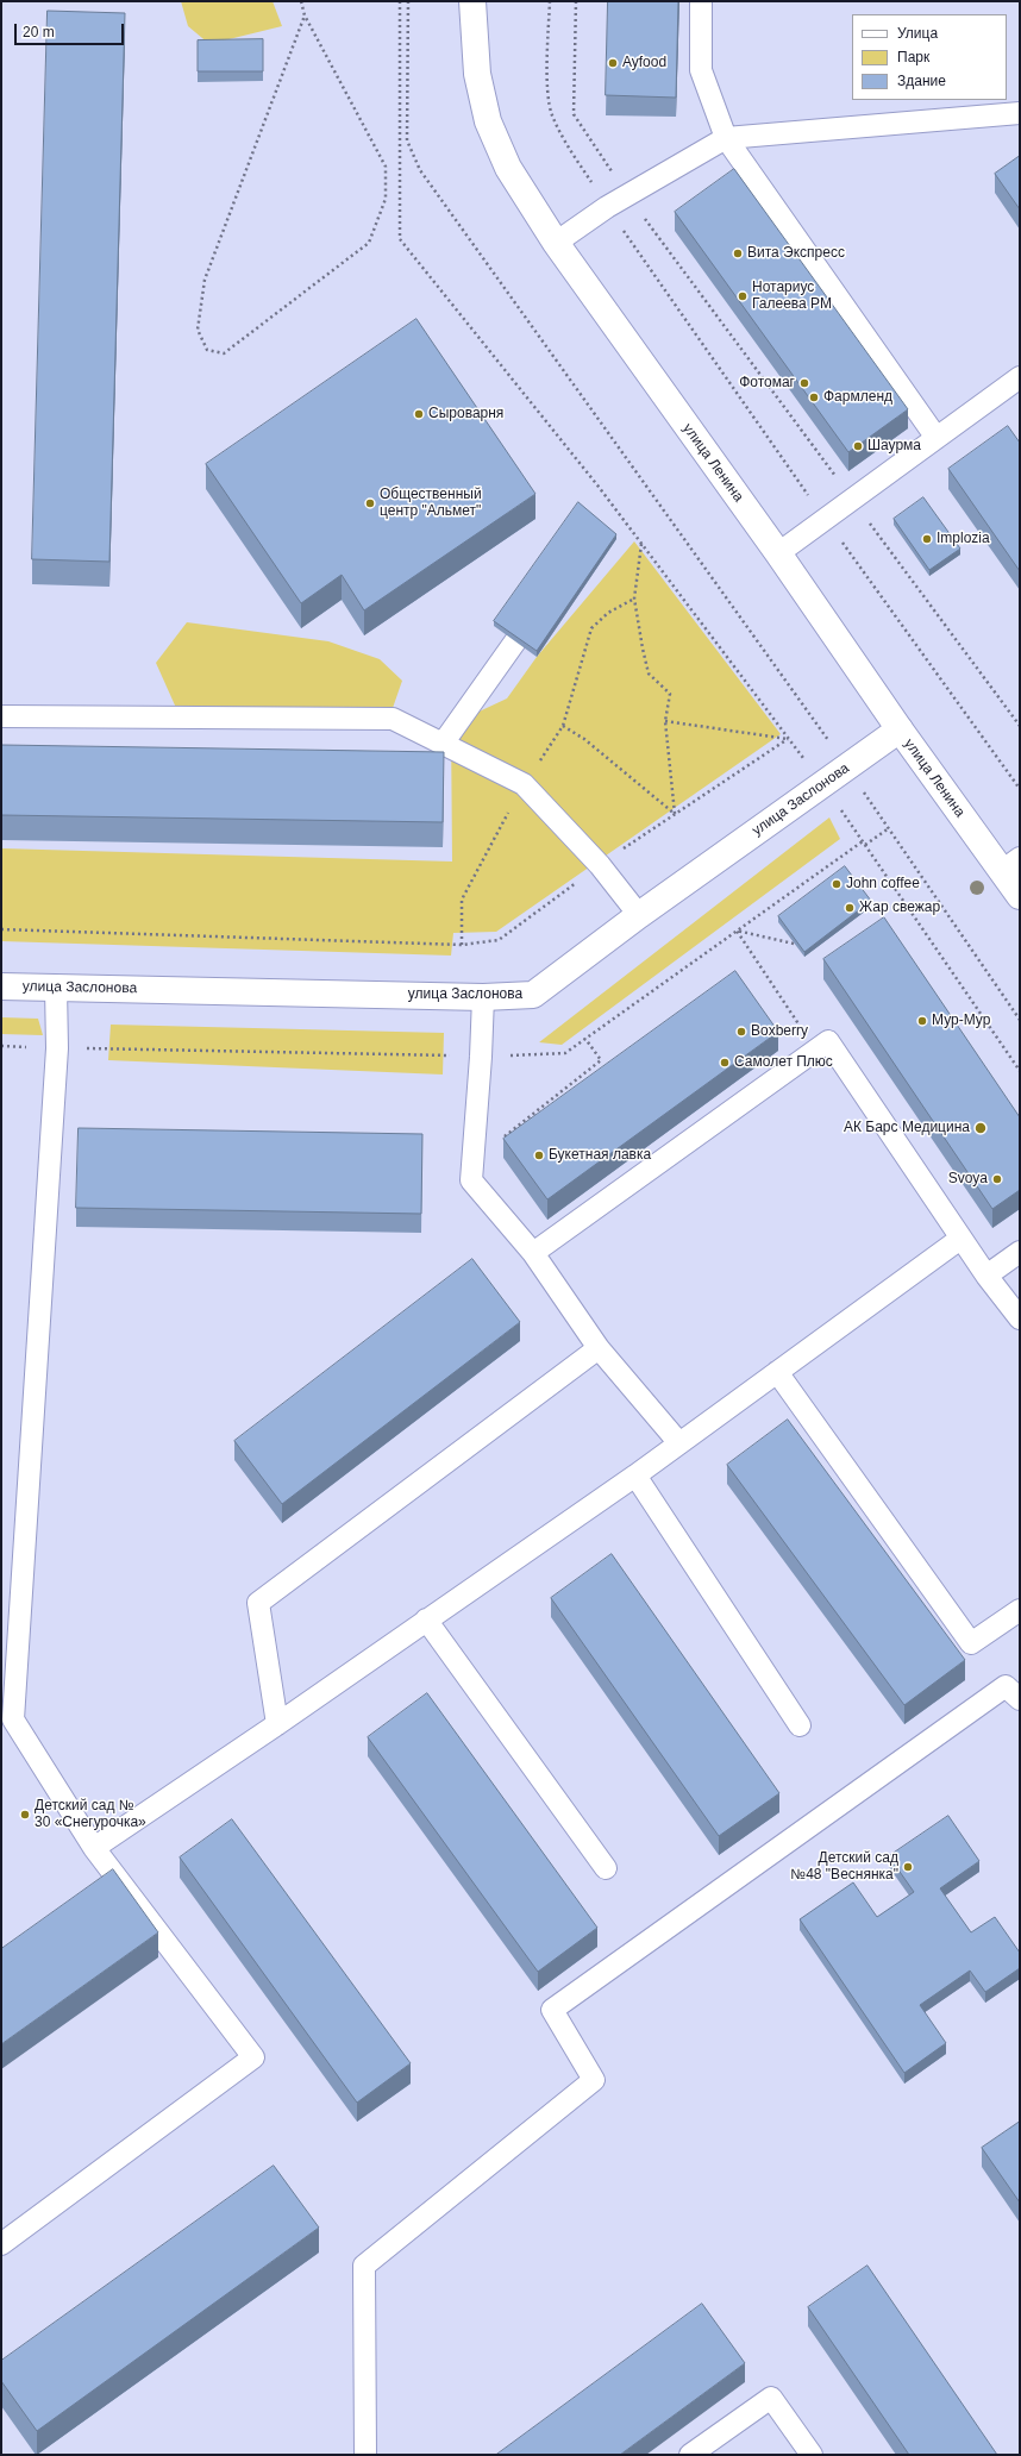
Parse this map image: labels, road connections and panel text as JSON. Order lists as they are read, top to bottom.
{
  "streets": {
    "main road": ["улица Ленина", "улица Заслонова"]
  },
  "crossings": [
    ["улица Ленина", "улица Заслонова"]
  ],
  "places": [
    "Ayfood",
    "Вита Экспресс",
    "Нотариус Галеева РМ",
    "Фотомаг",
    "Фармленд",
    "Сыроварня",
    "Шаурма",
    "Общественный центр \"Альмет\"",
    "Implozia",
    "John coffee",
    "Жар свежар",
    "Мур-Мур",
    "Boxberry",
    "Самолет Плюс",
    "АК Барс Медицина",
    "Букетная лавка",
    "Svoya",
    "Детский сад № 30 «Снегурочка»",
    "Детский сад №48 \"Веснянка\""
  ],
  "legend": ["Улица", "Парк", "Здание"],
  "scale_bar": "20 m"
}
